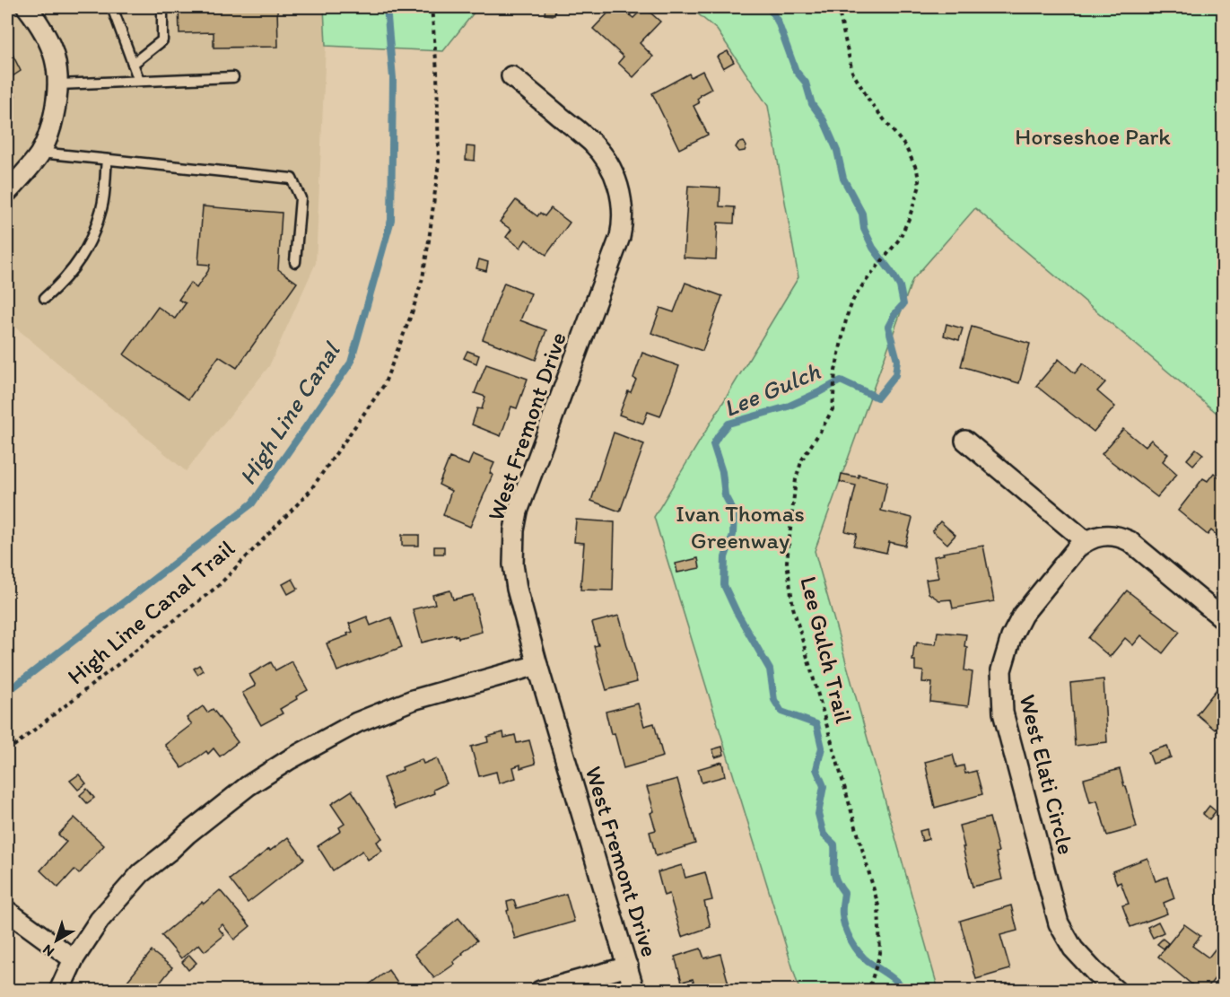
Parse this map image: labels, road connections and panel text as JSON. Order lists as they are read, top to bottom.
{
  "streets": {
    "street": ["West Fremont Drive", "West Elati Circle"],
    "path": ["High Line Canal Trail", "Lee Gulch Trail"]
  },
  "water": ["Lee Gulch", "High Line Canal"],
  "parks": ["Horseshoe Park", "Ivan Thomas Greenway"],
  "north": "bottom left"
}
